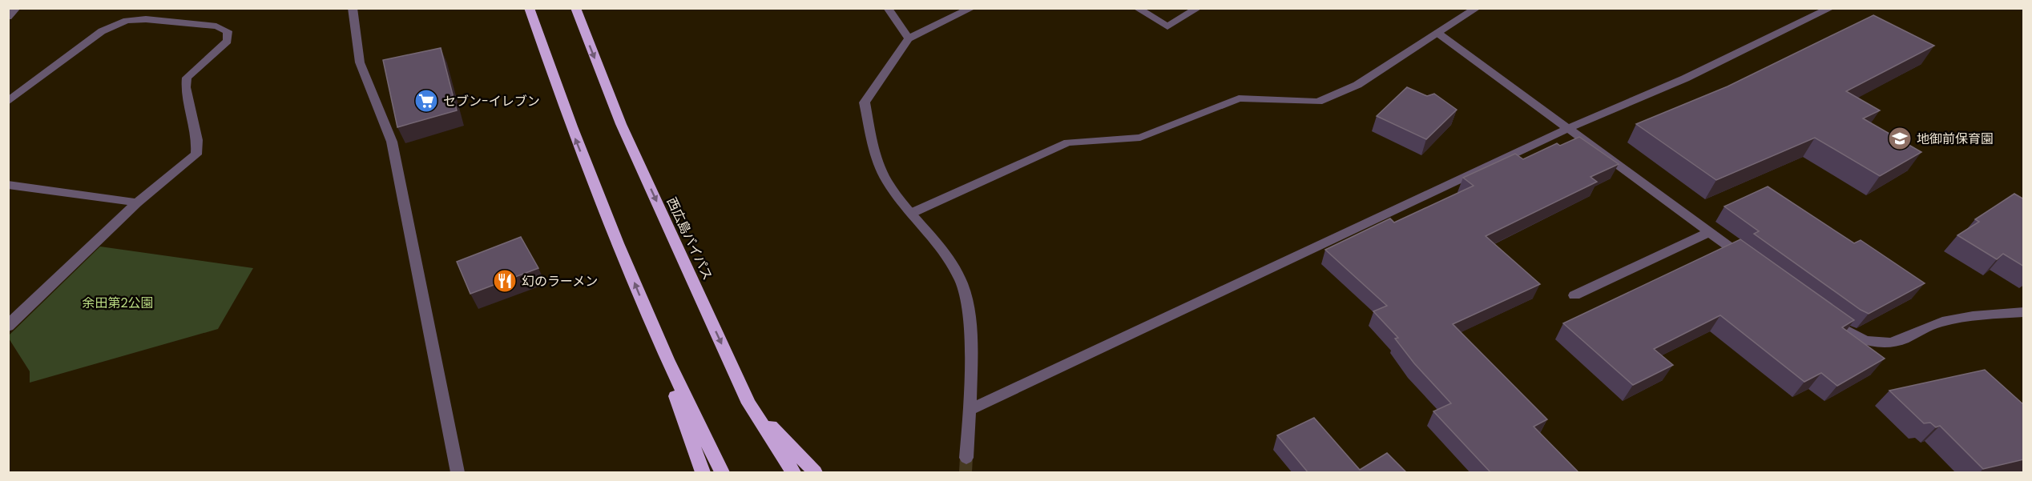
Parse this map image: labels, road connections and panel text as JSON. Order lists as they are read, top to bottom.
{
  "streets": {
    "highway": ["西広島バイパス"]
  },
  "parks": ["余田第2公園"],
  "places": {
    "supermarket": ["セブン-イレブン"],
    "school or university": ["地御前保育園"],
    "restaurant": ["幻のラーメン"]
  }
}
